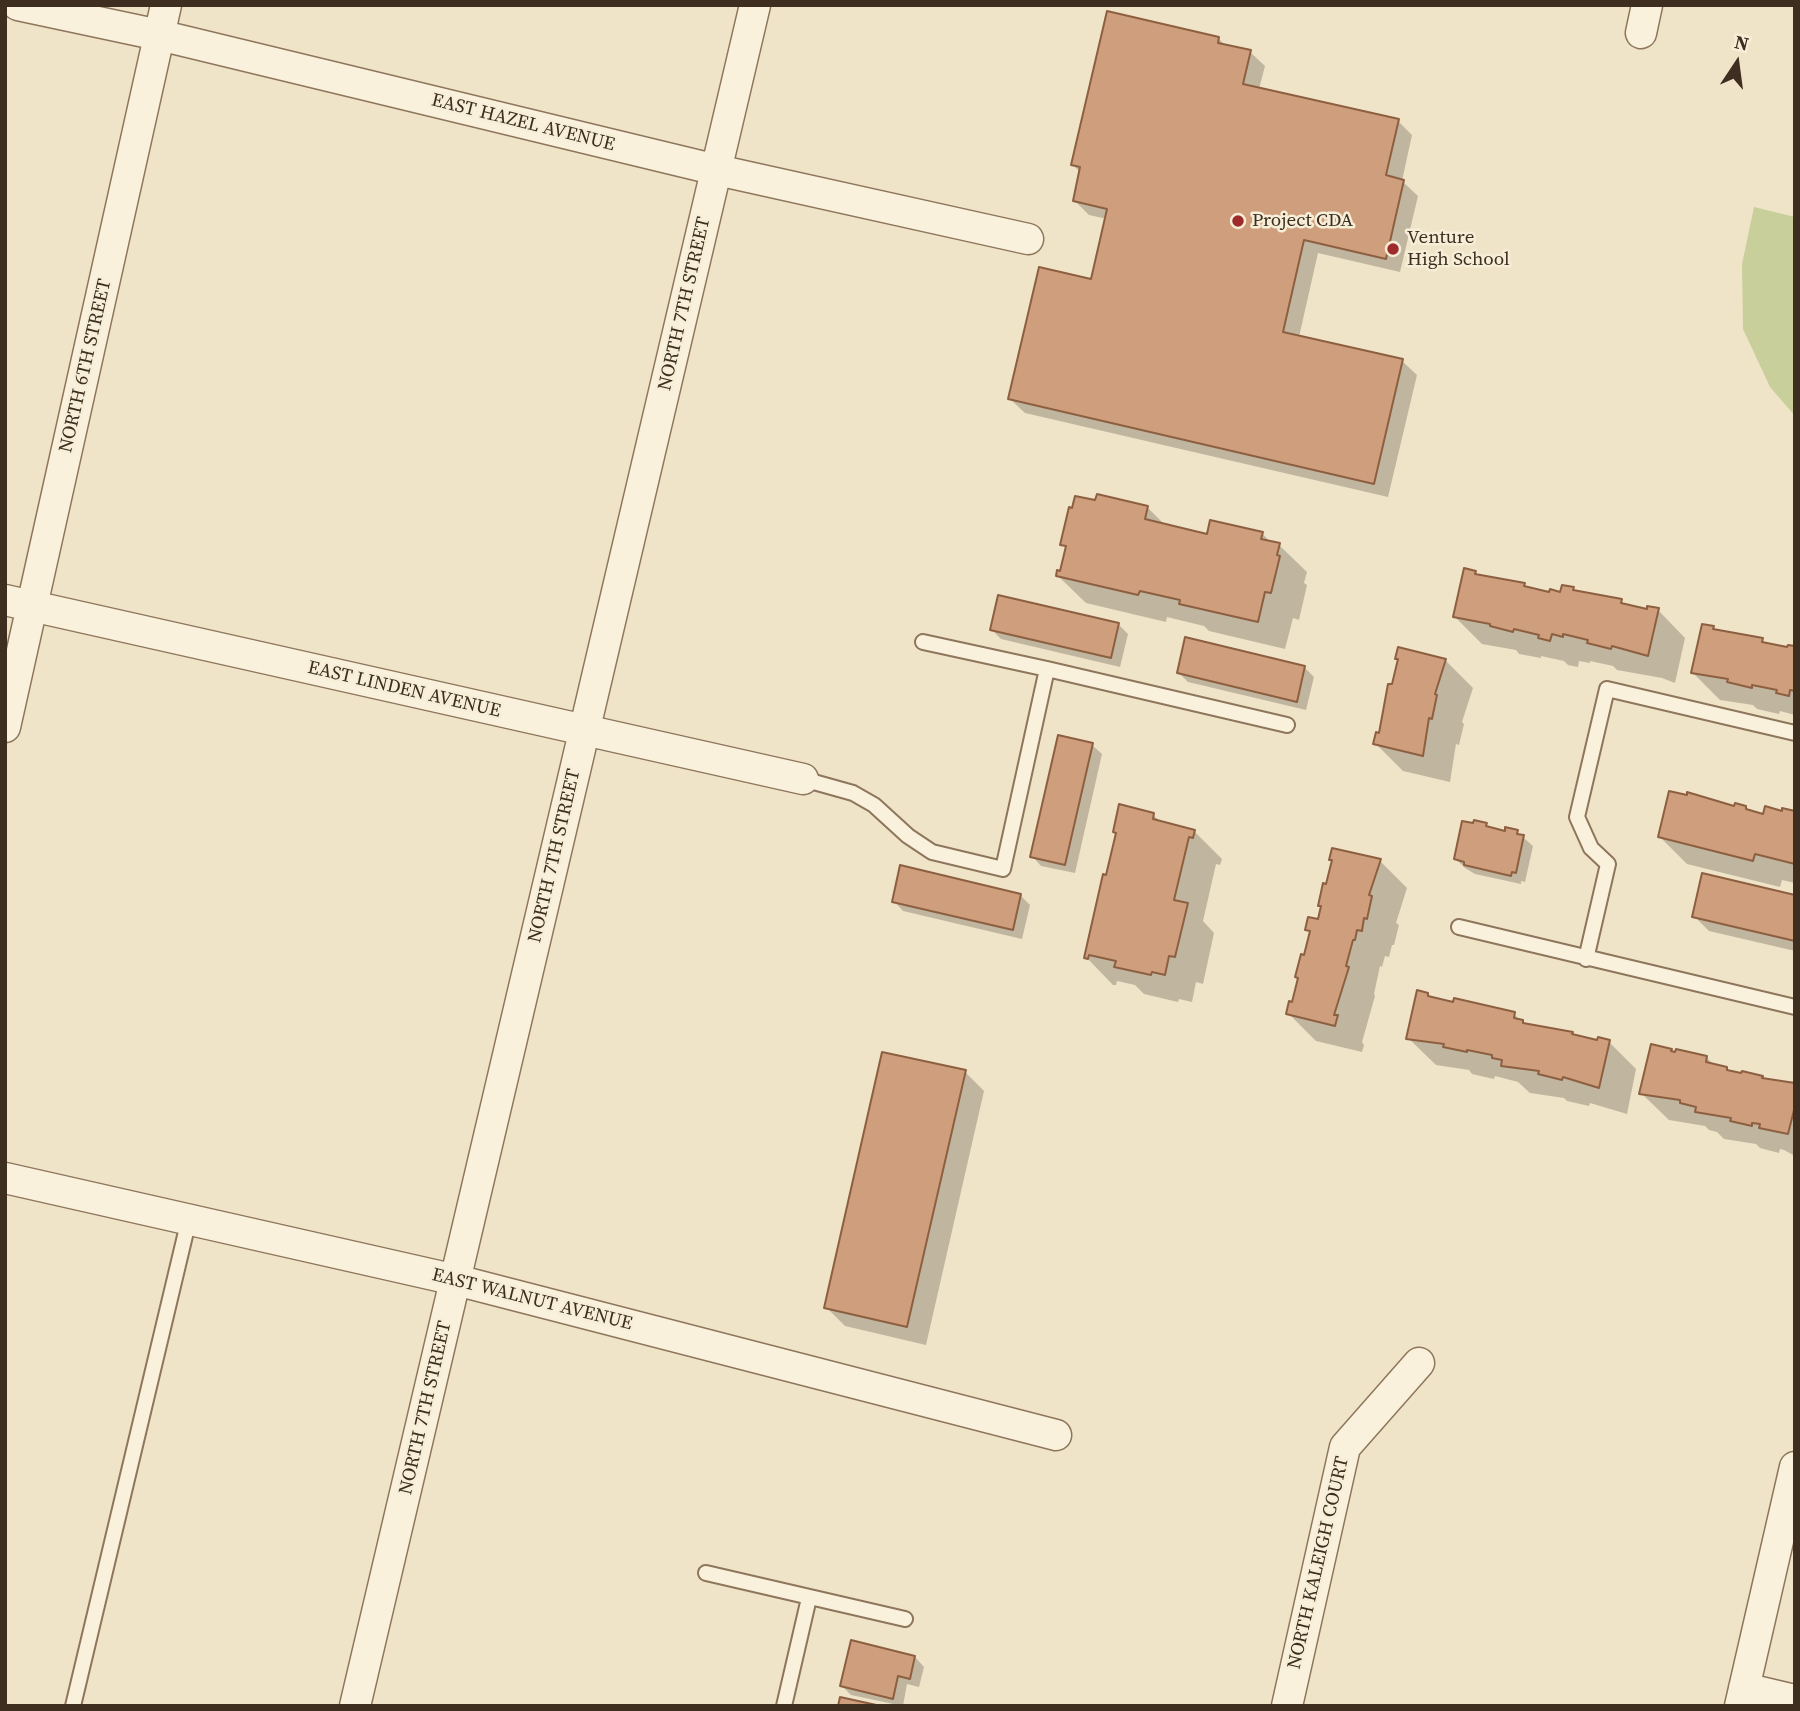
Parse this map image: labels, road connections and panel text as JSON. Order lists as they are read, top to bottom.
{
  "streets": {
    "street": [
      "EAST HAZEL AVENUE",
      "NORTH 7TH STREET",
      "NORTH 6TH STREET",
      "EAST LINDEN AVENUE",
      "EAST WALNUT AVENUE",
      "NORTH KALEIGH COURT"
    ]
  },
  "crossings": [
    ["EAST HAZEL AVENUE", "NORTH 7TH STREET"],
    ["EAST HAZEL AVENUE", "NORTH 6TH STREET"],
    ["NORTH 7TH STREET", "EAST LINDEN AVENUE"],
    ["NORTH 7TH STREET", "EAST WALNUT AVENUE"],
    ["NORTH 6TH STREET", "EAST LINDEN AVENUE"]
  ],
  "places": ["Project CDA", "Venture High School"],
  "north": "top"
}
